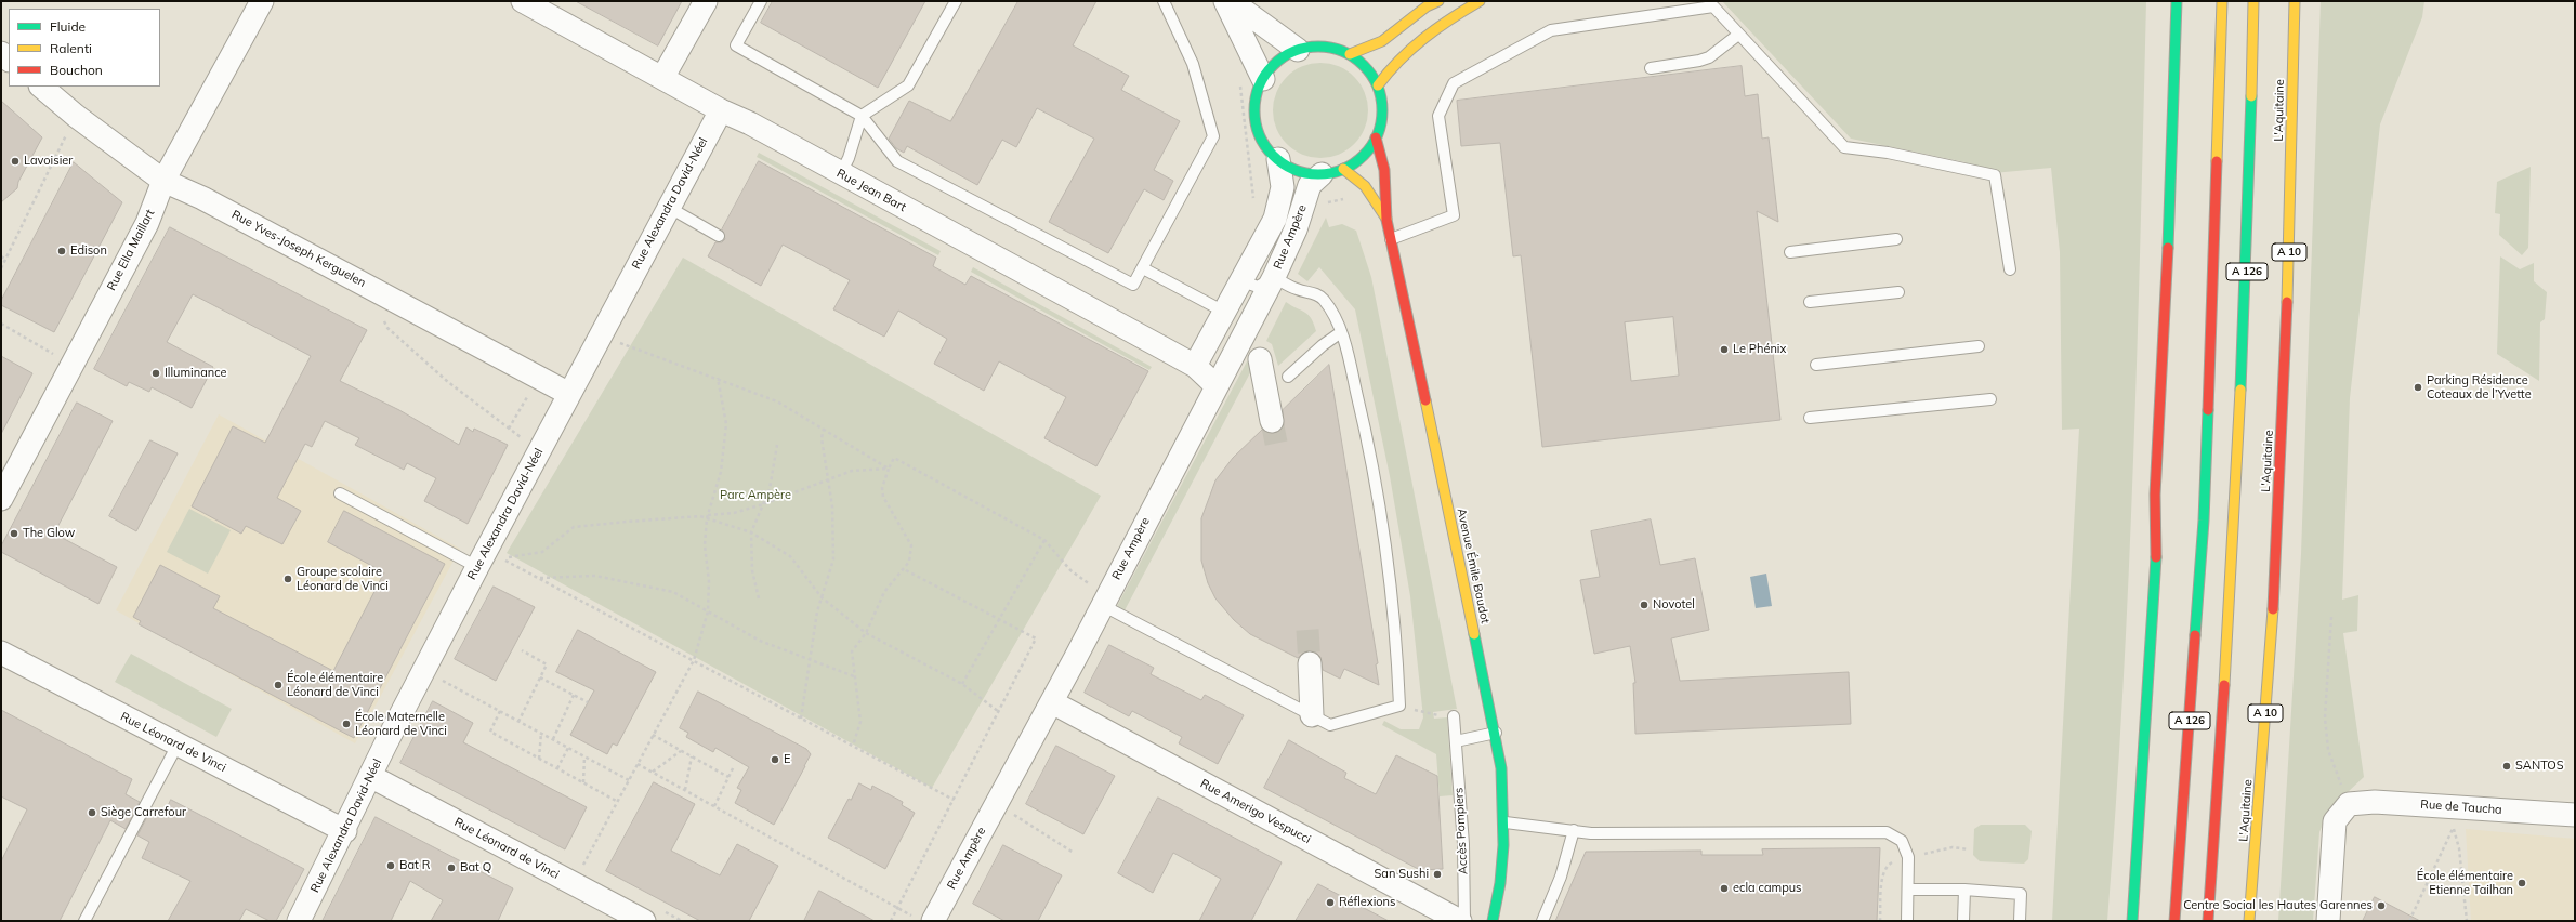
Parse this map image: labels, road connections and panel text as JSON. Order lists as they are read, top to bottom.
{
  "streets": {
    "main road": [
      "L'Aquitaine",
      "A 10",
      "A 126",
      "Avenue Émile Baudot"
    ],
    "street": [
      "Rue Jean Bart",
      "Rue Alexandra David-Néel",
      "Rue Ampère",
      "Rue Yves-Joseph Kerguelen",
      "Rue Ella Maillart",
      "Rue Léonard de Vinci",
      "Rue de Taucha",
      "Rue Amerigo Vespucci"
    ],
    "lane": ["Accès Pompiers"]
  },
  "crossings": [
    ["Rue Jean Bart", "Rue Alexandra David-Néel"],
    ["Rue Jean Bart", "Rue Ampère"],
    ["Rue Alexandra David-Néel", "Rue Yves-Joseph Kerguelen"],
    ["Rue Alexandra David-Néel", "Rue Léonard de Vinci"],
    ["Rue Ampère", "Avenue Émile Baudot"],
    ["Rue Ampère", "Rue Amerigo Vespucci"],
    ["Rue Yves-Joseph Kerguelen", "Rue Ella Maillart"]
  ],
  "parks": ["Parc Ampère"],
  "places": [
    "Lavoisier",
    "Edison",
    "Le Phénix",
    "Illuminance",
    "Parking Résidence Coteaux de l’Yvette",
    "The Glow",
    "Groupe scolaire Léonard de Vinci",
    "Novotel",
    "École élémentaire Léonard de Vinci",
    "École Maternelle Léonard de Vinci",
    "E",
    "SANTOS",
    "Siège Carrefour",
    "Bat R",
    "Bat Q",
    "San Sushi",
    "École élémentaire Etienne Tailhan",
    "ecla campus",
    "Réflexions",
    "Centre Social les Hautes Garennes"
  ],
  "legend": ["Fluide", "Ralenti", "Bouchon"]
}
